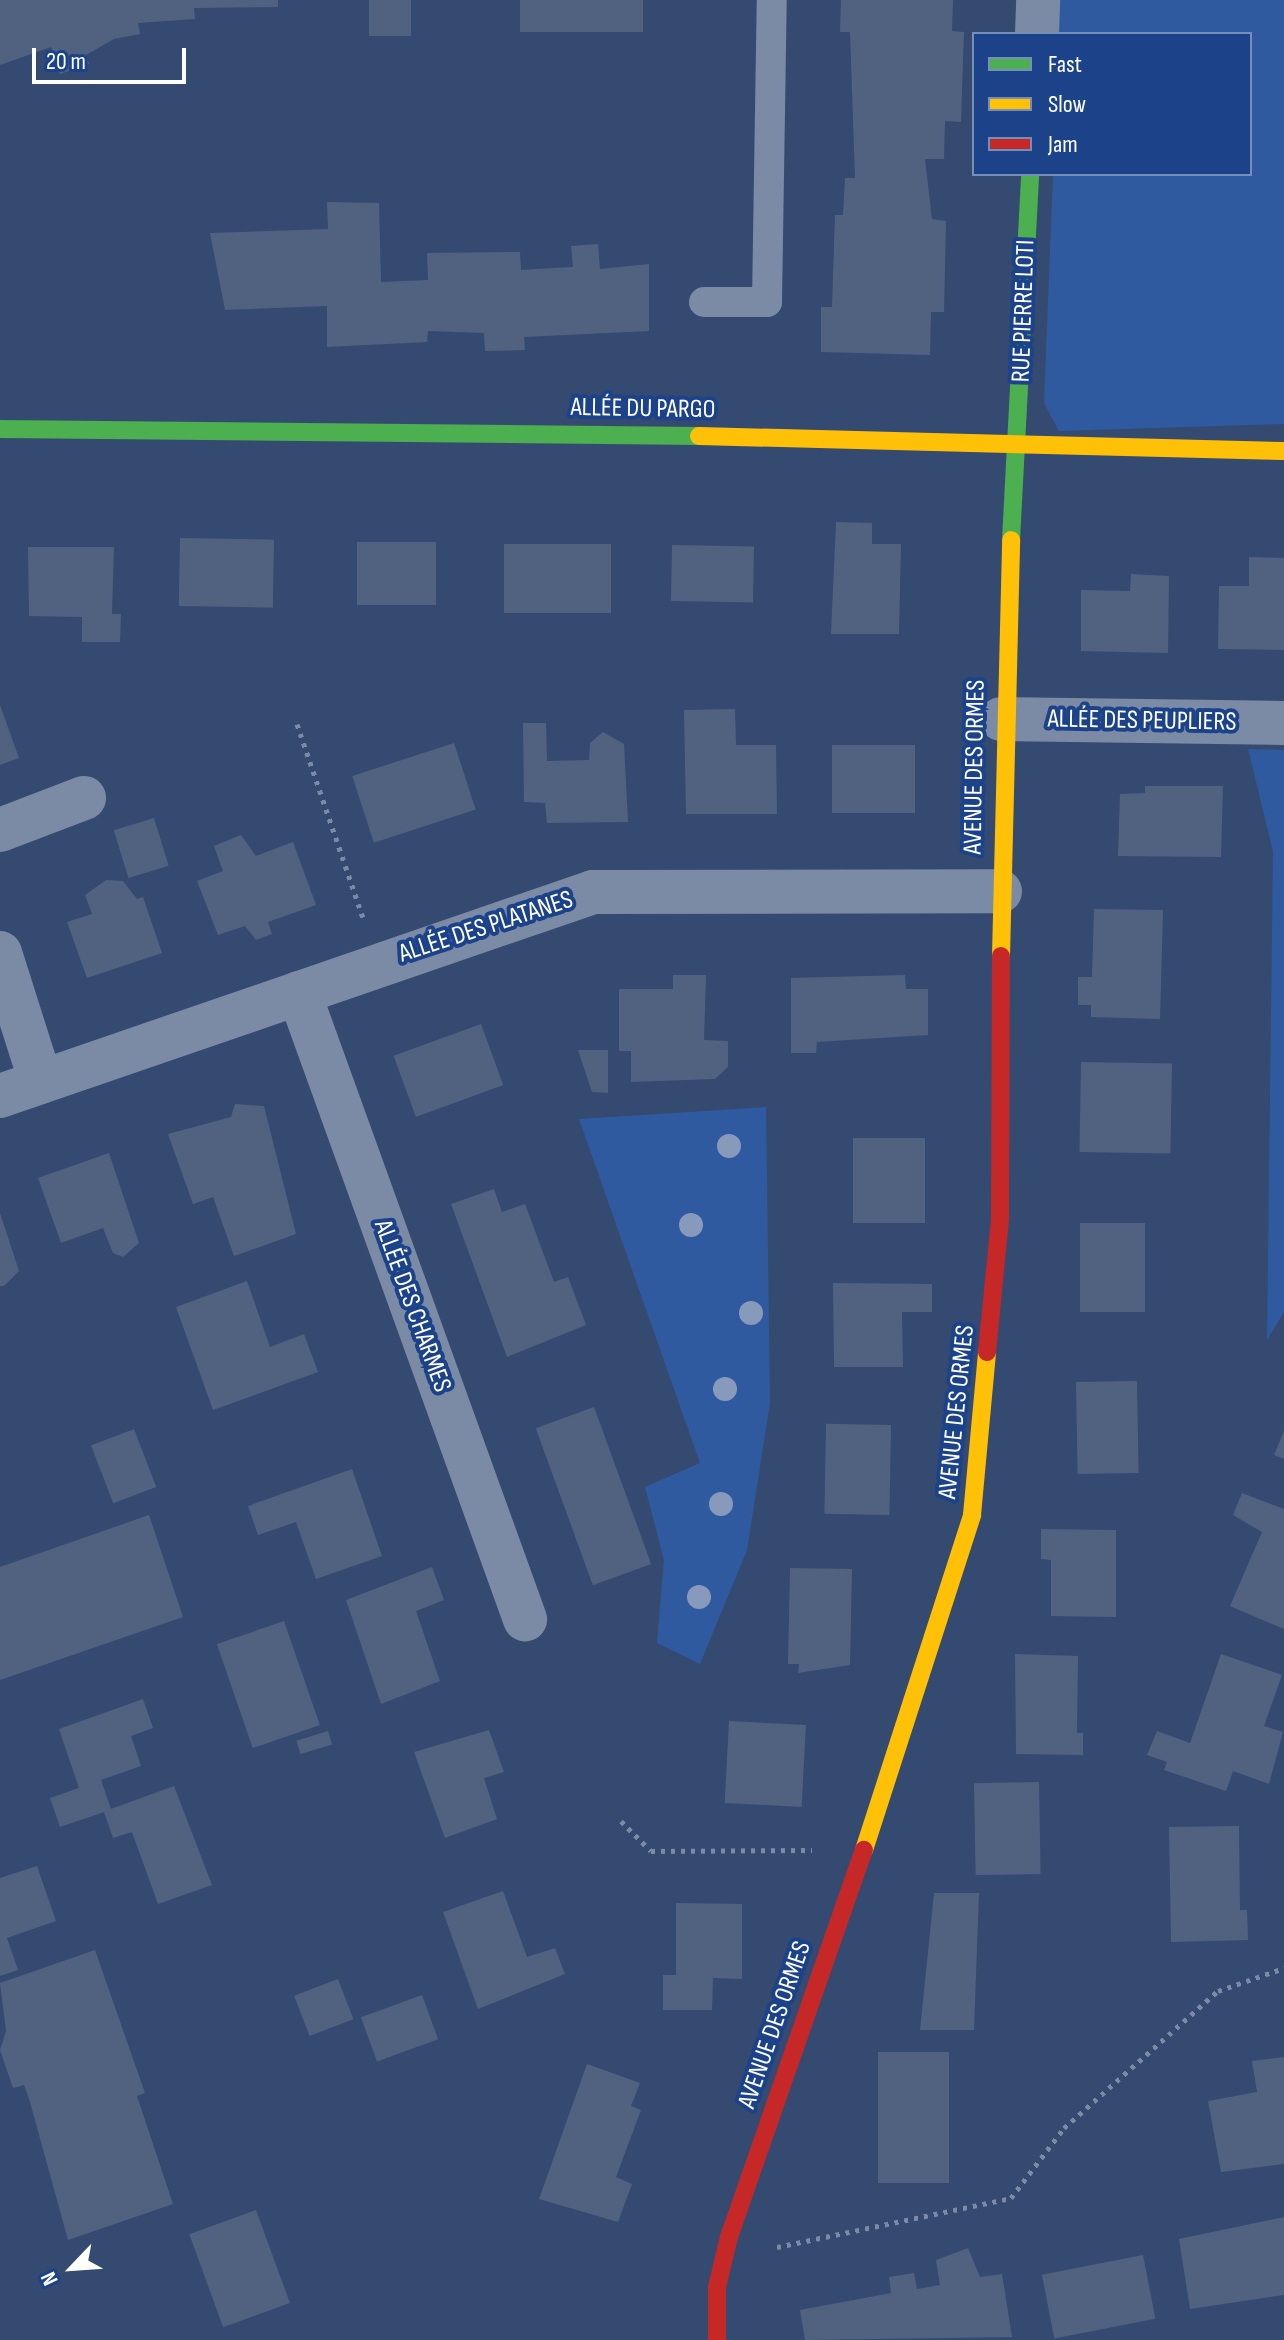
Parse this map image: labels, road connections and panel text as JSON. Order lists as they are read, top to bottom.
{
  "streets": {
    "street": [
      "RUE PIERRE LOTI",
      "ALLÉE DU PARGO",
      "ALLÉE DES PEUPLIERS",
      "AVENUE DES ORMES",
      "ALLÉE DES PLATANES",
      "ALLÉE DES CHARMES"
    ]
  },
  "crossings": [
    ["RUE PIERRE LOTI", "ALLÉE DU PARGO"],
    ["RUE PIERRE LOTI", "AVENUE DES ORMES"],
    ["ALLÉE DU PARGO", "AVENUE DES ORMES"],
    ["ALLÉE DES PEUPLIERS", "AVENUE DES ORMES"],
    ["AVENUE DES ORMES", "ALLÉE DES PLATANES"],
    ["ALLÉE DES PLATANES", "ALLÉE DES CHARMES"]
  ],
  "legend": ["Fast", "Slow", "Jam"],
  "scale_bar": "20 m",
  "north": "bottom left"
}
